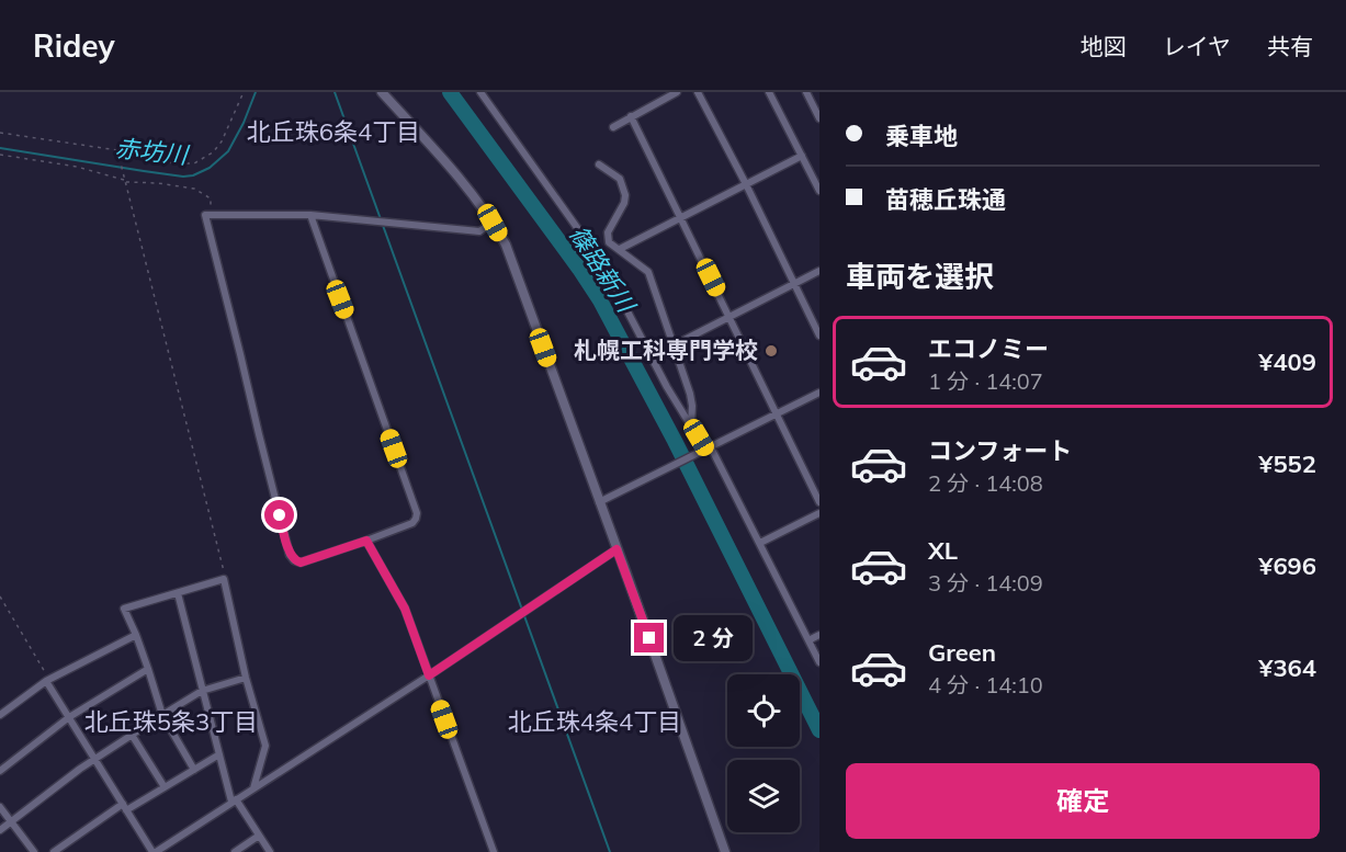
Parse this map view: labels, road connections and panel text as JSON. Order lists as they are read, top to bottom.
{
  "districts": ["北丘珠6条4丁目", "北丘珠5条3丁目", "北丘珠4条4丁目"],
  "water": ["赤坊川", "篠路新川"],
  "places": ["札幌工科専門学校"],
  "page": {
    "header": "Ridey",
    "nav": ["地図", "レイヤ", "共有"],
    "banner": ["乗車地", "苗穂丘珠通"],
    "heading": "車両を選択",
    "list": [
      {
        "name": "エコノミー",
        "note": "1 分 · 14:07",
        "value": "¥409"
      },
      {
        "name": "コンフォート",
        "note": "2 分 · 14:08",
        "value": "¥552"
      },
      {
        "name": "XL",
        "note": "3 分 · 14:09",
        "value": "¥696"
      },
      {
        "name": "Green",
        "note": "4 分 · 14:10",
        "value": "¥364"
      }
    ],
    "bubble": "2 分",
    "buttons": "確定"
  }
}
